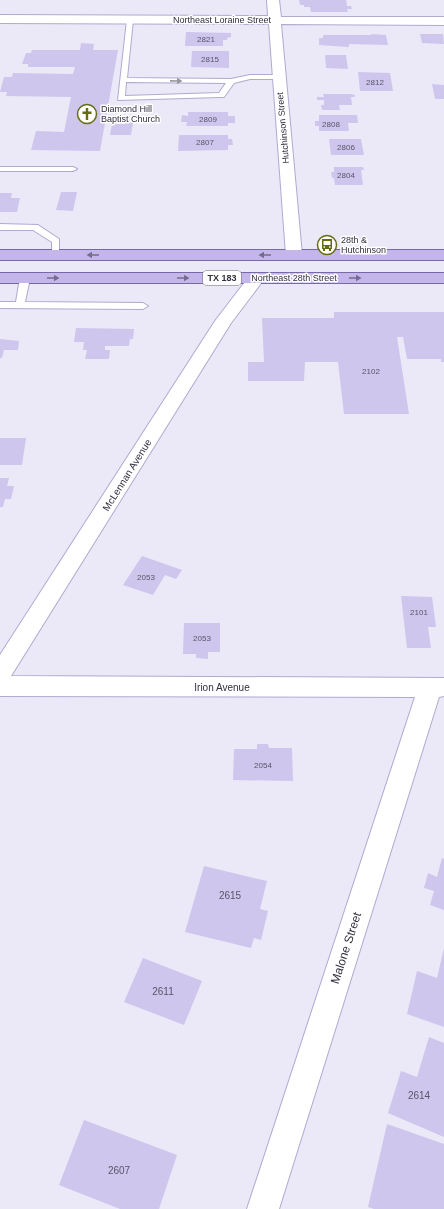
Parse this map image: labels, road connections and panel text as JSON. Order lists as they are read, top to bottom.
{
  "streets": {
    "main road": ["TX 183", "Northeast 28th Street"],
    "street": [
      "Northeast Loraine Street",
      "Hutchinson Street",
      "McLennan Avenue",
      "Irion Avenue",
      "Malone Street"
    ]
  },
  "crossings": [
    ["Northeast Loraine Street", "Hutchinson Street"],
    ["Northeast 28th Street", "McLennan Avenue"],
    ["Irion Avenue", "Malone Street"]
  ],
  "places": {
    "church": ["Diamond Hill Baptist Church"],
    "bus stop": ["28th & Hutchinson"]
  },
  "house_numbers": [
    "2821",
    "2815",
    "2812",
    "2809",
    "2808",
    "2807",
    "2806",
    "2804",
    "2102",
    "2053",
    "2101",
    "2053",
    "2054",
    "2615",
    "2611",
    "2614",
    "2607"
  ]
}
